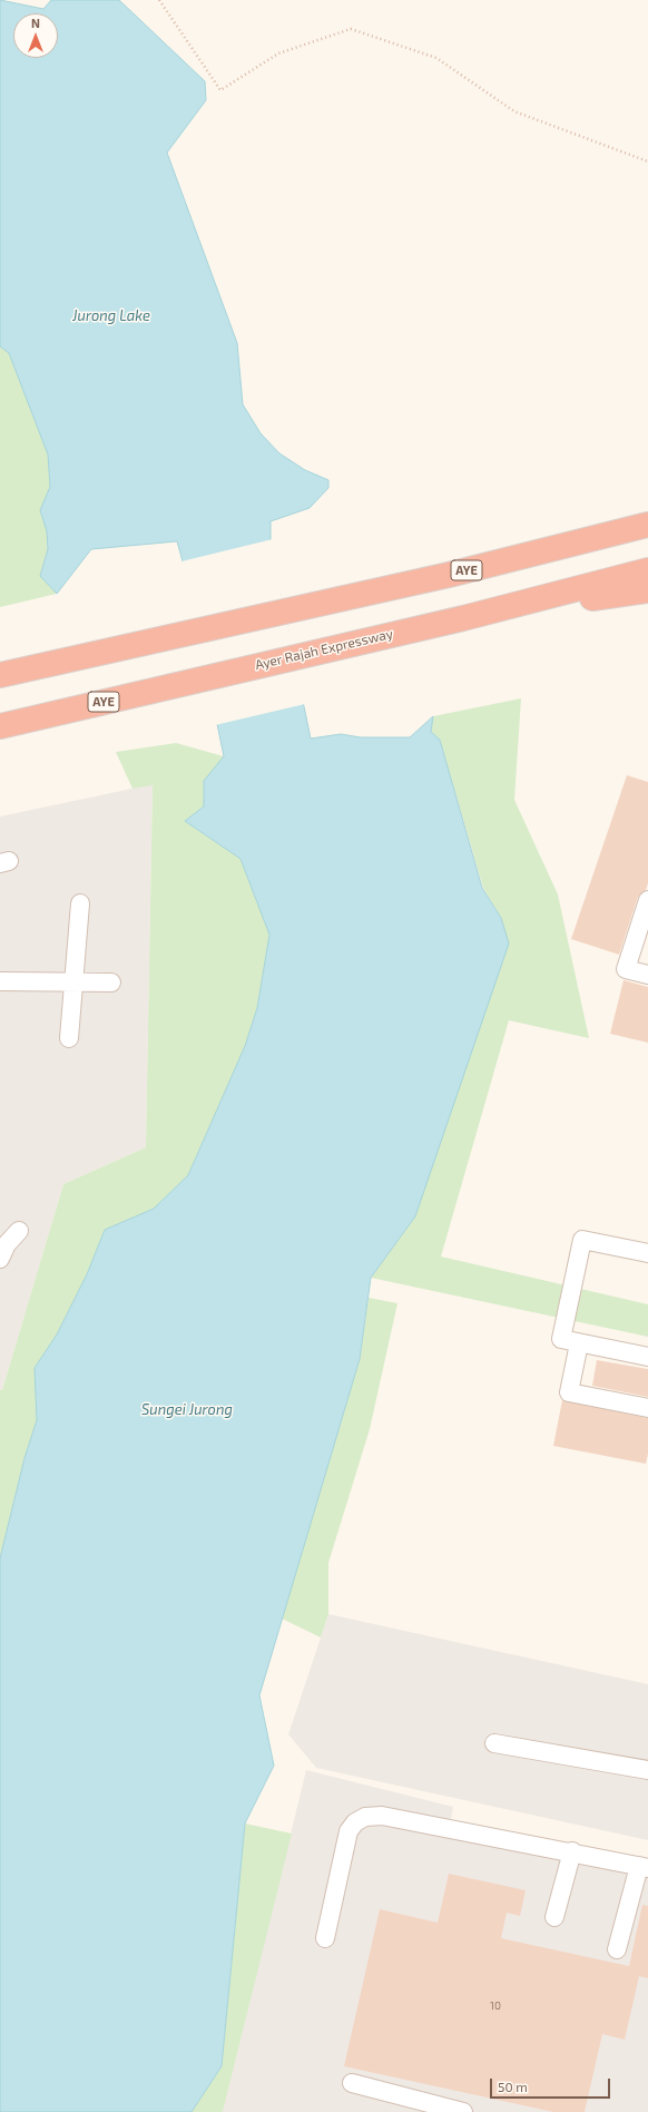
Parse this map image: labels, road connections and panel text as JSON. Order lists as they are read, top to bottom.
{
  "streets": {
    "highway": ["AYE", "Ayer Rajah Expressway"]
  },
  "water": ["Jurong Lake", "Sungei Jurong"],
  "house_numbers": ["10"],
  "scale_bar": "50 m",
  "north": "top"
}
